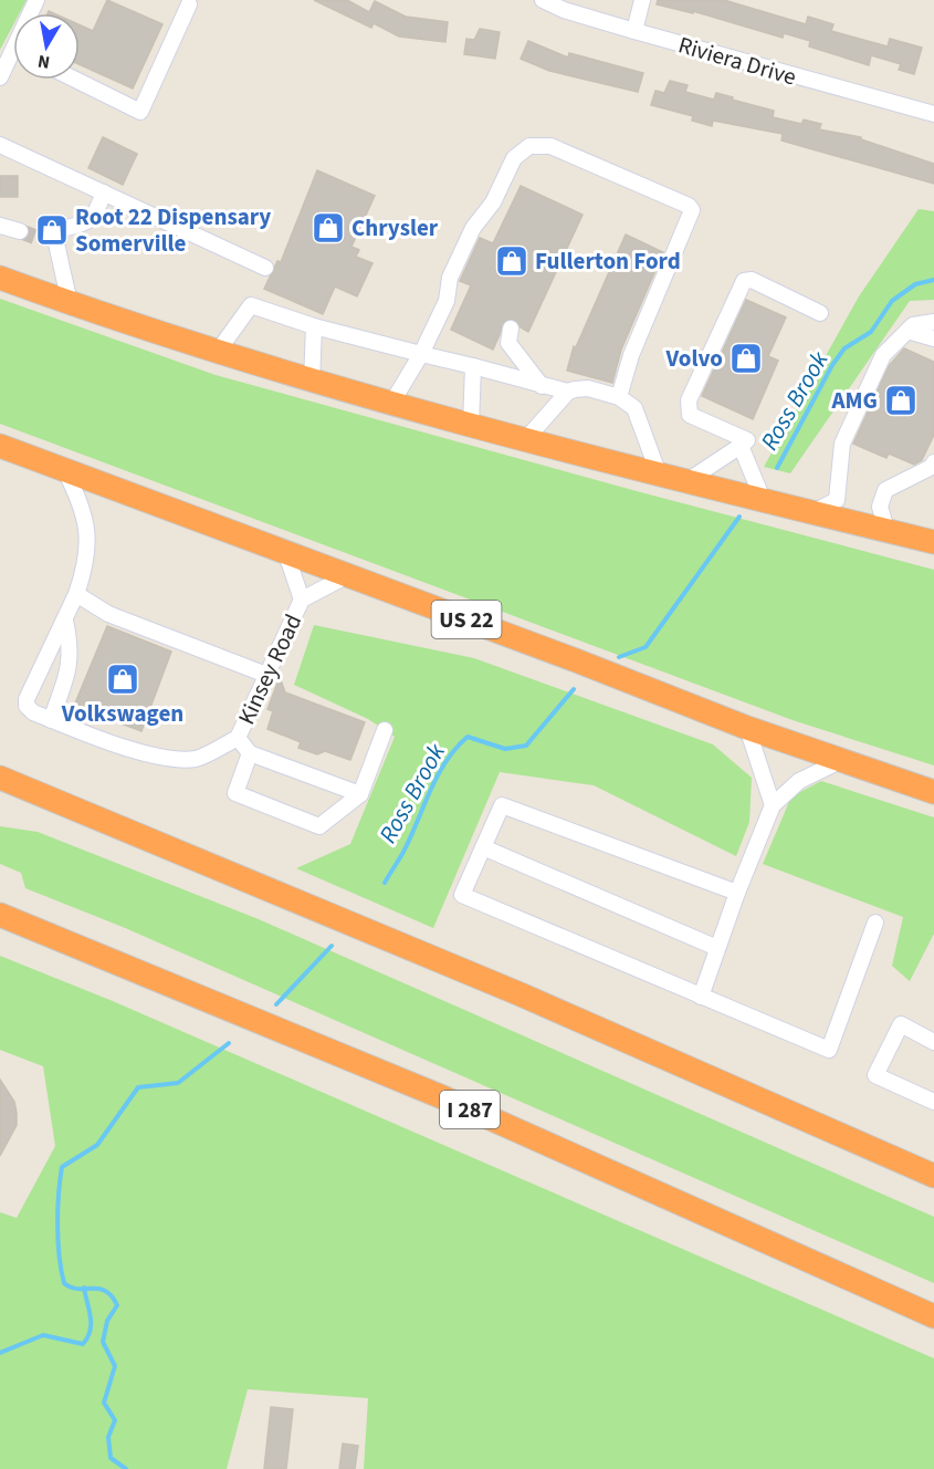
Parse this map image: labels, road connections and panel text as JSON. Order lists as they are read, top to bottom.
{
  "streets": {
    "highway": ["US 22", "I 287"],
    "street": ["Riviera Drive", "Kinsey Road"]
  },
  "water": ["Ross Brook"],
  "places": {
    "shop": [
      "Chrysler",
      "Root 22 Dispensary Somerville",
      "Fullerton Ford",
      "Volvo",
      "AMG",
      "Volkswagen"
    ]
  },
  "north": "bottom"
}
